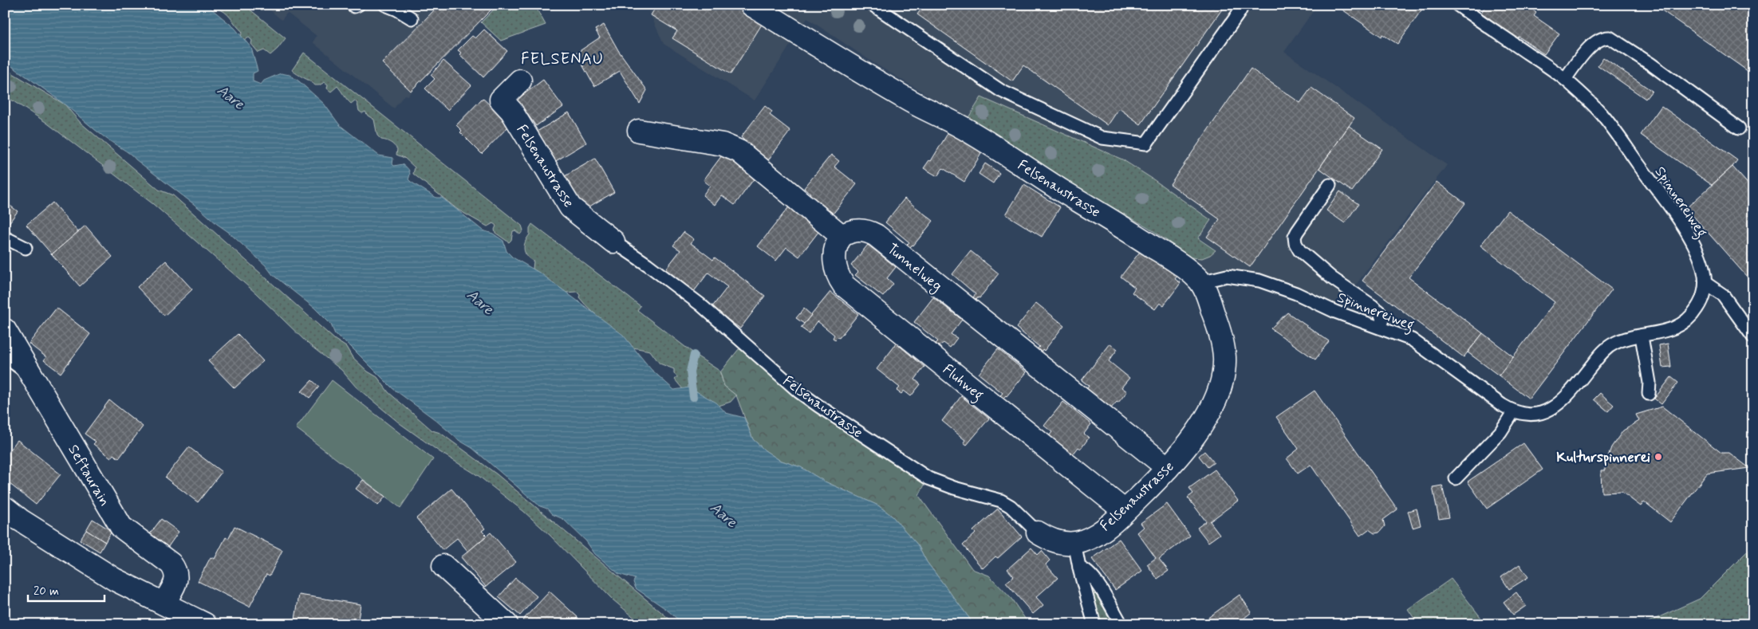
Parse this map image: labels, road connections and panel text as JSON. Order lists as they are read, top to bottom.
{
  "streets": {
    "street": [
      "Felsenaustrasse",
      "Tunnelweg",
      "Fluhweg",
      "Seftaurain"
    ],
    "lane": ["Spinnereiweg"]
  },
  "crossings": [
    ["Felsenaustrasse", "Spinnereiweg"],
    ["Felsenaustrasse", "Tunnelweg"],
    ["Felsenaustrasse", "Fluhweg"],
    ["Tunnelweg", "Fluhweg"]
  ],
  "districts": ["FELSENAU"],
  "water": ["Aare"],
  "places": ["Kulturspinnerei"],
  "scale_bar": "20 m"
}
